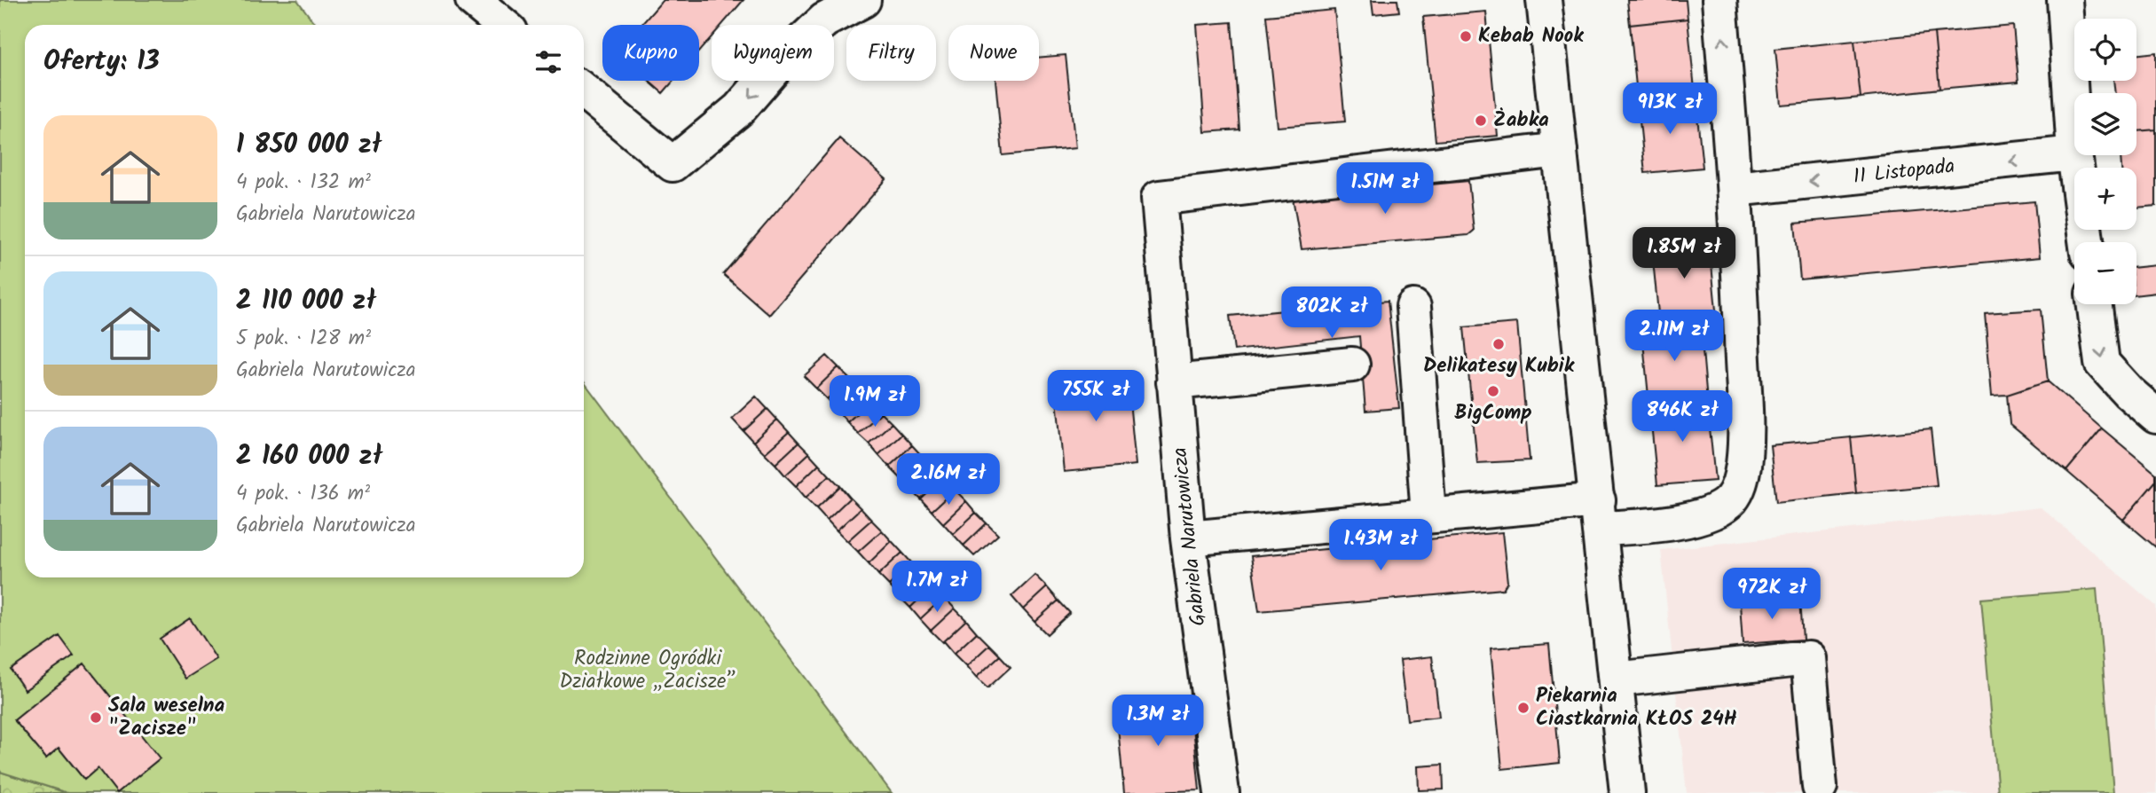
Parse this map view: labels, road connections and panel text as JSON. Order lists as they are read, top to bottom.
{
  "streets": {
    "street": ["11 Listopada", "Gabriela Narutowicza"]
  },
  "one_way": ["11 Listopada"],
  "parks": ["Rodzinne Ogródki Działkowe „Zacisze”"],
  "places": [
    "Kebab Nook",
    "Żabka",
    "Delikatesy Kubik",
    "BigComp",
    "Piekarnia Ciastkarnia KŁOS 24H",
    "Sala weselna \"Zacisze\""
  ],
  "page": {
    "map_buttons": ["+", "−"],
    "chip": [
      "Kupno",
      "Wynajem",
      "Filtry",
      "Nowe"
    ],
    "heading": "Oferty: 13",
    "price": [
      "913K zł",
      "1.51M zł",
      "1.85M zł",
      "802K zł",
      "2.11M zł",
      "755K zł",
      "1.9M zł",
      "846K zł",
      "2.16M zł",
      "1.43M zł",
      "1.7M zł",
      "972K zł",
      "1.3M zł"
    ],
    "list": [
      {
        "name": "1 850 000 zł",
        "note": "4 pok. · 132 m² · Gabriela Narutowicza"
      },
      {
        "name": "2 110 000 zł",
        "note": "5 pok. · 128 m² · Gabriela Narutowicza"
      },
      {
        "name": "2 160 000 zł",
        "note": "4 pok. · 136 m² · Gabriela Narutowicza"
      }
    ]
  }
}
